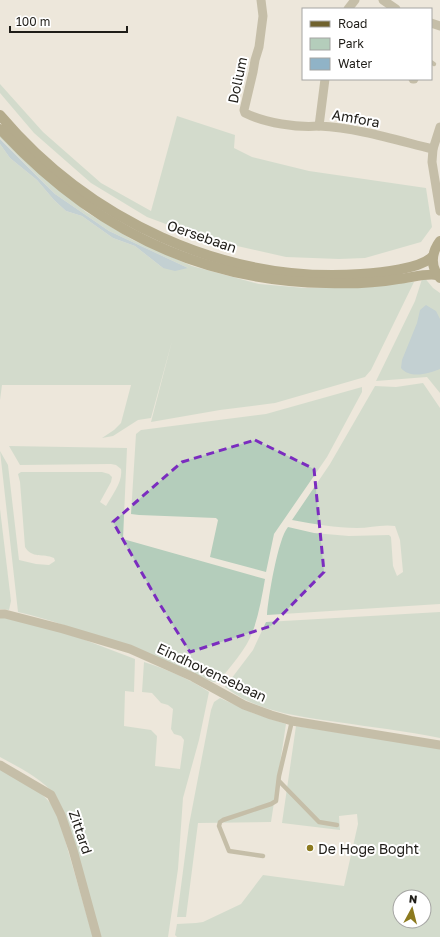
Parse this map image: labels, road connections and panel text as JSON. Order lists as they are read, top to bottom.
{
  "streets": {
    "main road": ["Oersebaan"],
    "street": [
      "Dolium",
      "Amfora",
      "Eindhovensebaan",
      "Zittard"
    ]
  },
  "crossings": [
    ["Dolium", "Amfora"]
  ],
  "places": ["De Hoge Boght"],
  "legend": ["Road", "Park", "Water"],
  "scale_bar": "100 m",
  "north": "top"
}
